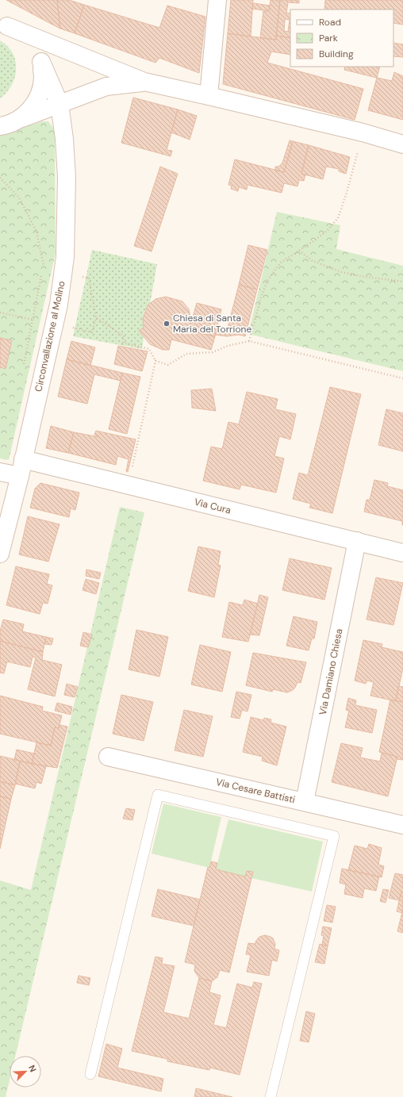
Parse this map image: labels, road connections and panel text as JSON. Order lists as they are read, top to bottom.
{
  "streets": {
    "street": [
      "Circonvallazione al Molino",
      "Via Cura",
      "Via Damiano Chiesa",
      "Via Cesare Battisti"
    ]
  },
  "crossings": [
    ["Circonvallazione al Molino", "Via Cura"],
    ["Via Cura", "Via Damiano Chiesa"],
    ["Via Damiano Chiesa", "Via Cesare Battisti"]
  ],
  "places": ["Chiesa di Santa Maria del Torrione"],
  "legend": ["Road", "Park", "Building"],
  "north": "top right"
}
